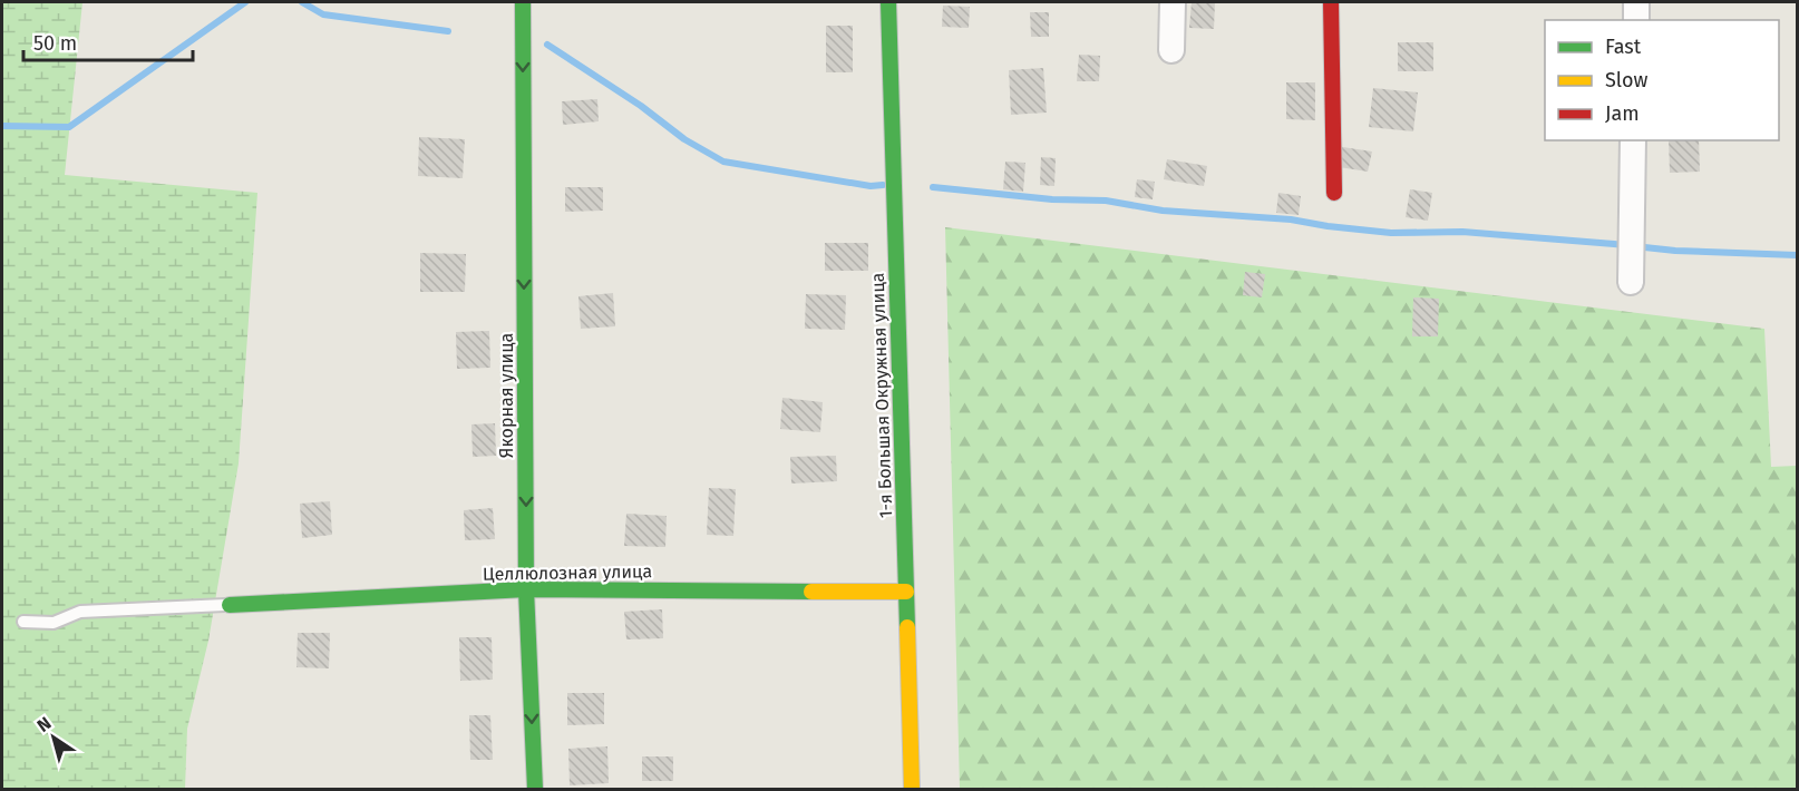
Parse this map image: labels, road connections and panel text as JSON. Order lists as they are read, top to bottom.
{
  "streets": {
    "street": ["Якорная улица", "1-я Большая Окружная улица", "Целлюлозная улица"]
  },
  "crossings": [
    ["Якорная улица", "Целлюлозная улица"],
    ["1-я Большая Окружная улица", "Целлюлозная улица"]
  ],
  "one_way": ["Якорная улица"],
  "legend": ["Fast", "Slow", "Jam"],
  "scale_bar": "50 m",
  "north": "top left"
}
